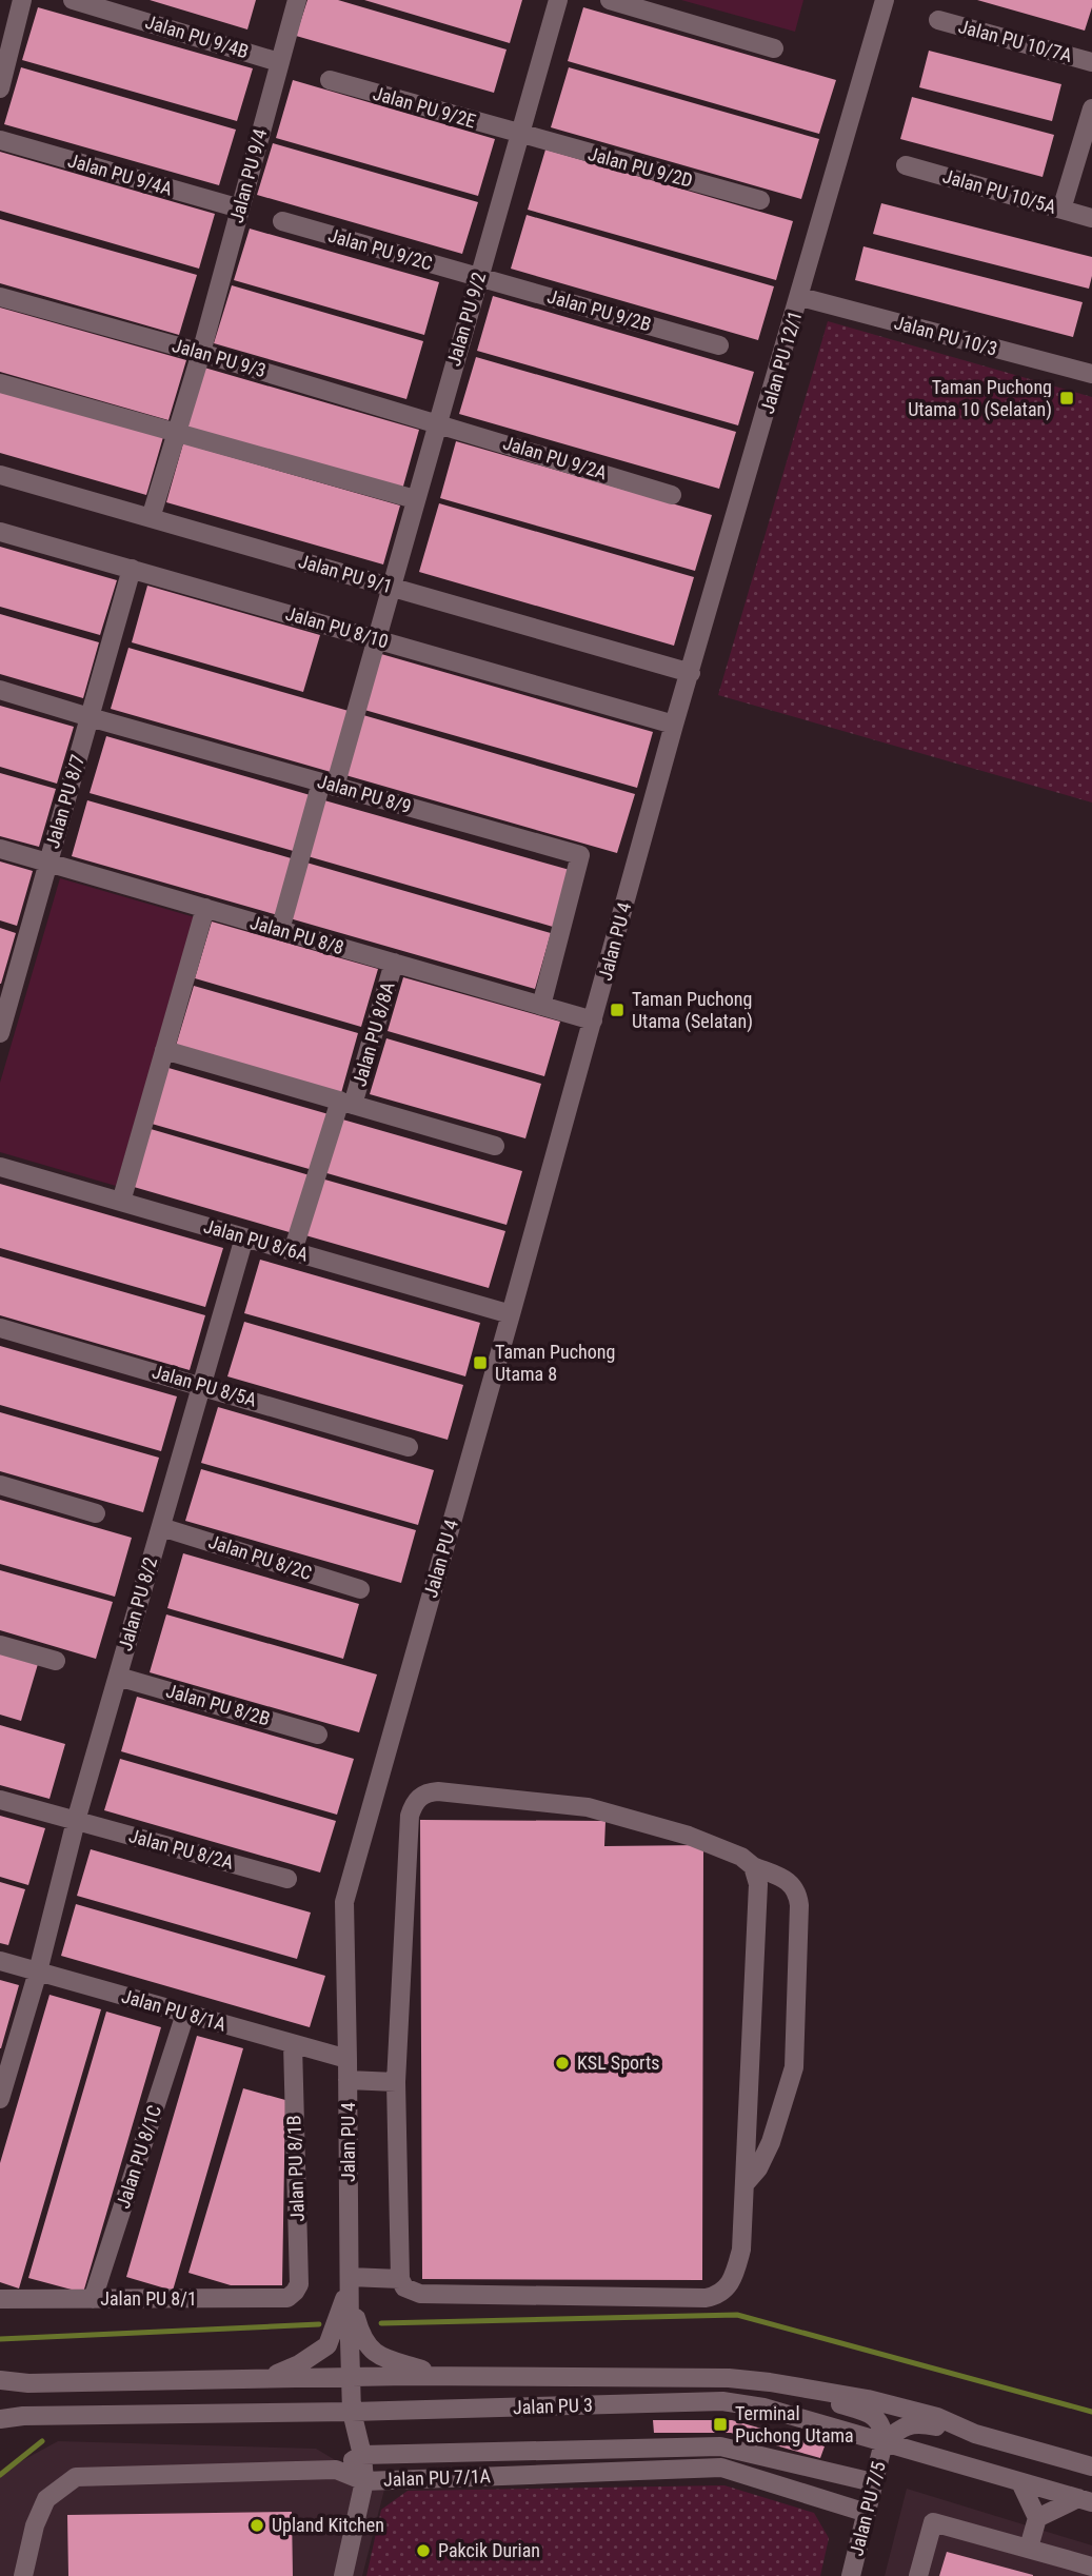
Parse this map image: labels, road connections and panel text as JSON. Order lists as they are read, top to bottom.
{
  "streets": {
    "street": [
      "Jalan PU 9/4B",
      "Jalan PU 10/7A",
      "Jalan PU 9/2E",
      "Jalan PU 9/2D",
      "Jalan PU 9/4A",
      "Jalan PU 9/4",
      "Jalan PU 10/5A",
      "Jalan PU 9/2C",
      "Jalan PU 9/2B",
      "Jalan PU 9/2",
      "Jalan PU 10/3",
      "Jalan PU 9/3",
      "Jalan PU 12/1",
      "Jalan PU 9/2A",
      "Jalan PU 9/1",
      "Jalan PU 8/10",
      "Jalan PU 8/9",
      "Jalan PU 8/7",
      "Jalan PU 8/8",
      "Jalan PU 4",
      "Jalan PU 8/8A",
      "Jalan PU 8/6A",
      "Jalan PU 8/5A",
      "Jalan PU 8/2C",
      "Jalan PU 8/2",
      "Jalan PU 8/2B",
      "Jalan PU 8/2A",
      "Jalan PU 8/1A",
      "Jalan PU 8/1C",
      "Jalan PU 8/1B",
      "Jalan PU 8/1",
      "Jalan PU 3",
      "Jalan PU 7/1A",
      "Jalan PU 7/5"
    ]
  },
  "crossings": [
    ["Jalan PU 9/4B", "Jalan PU 9/4"],
    ["Jalan PU 9/2E", "Jalan PU 9/2D"],
    ["Jalan PU 9/2E", "Jalan PU 9/2"],
    ["Jalan PU 9/2D", "Jalan PU 9/2"],
    ["Jalan PU 9/4A", "Jalan PU 9/4"],
    ["Jalan PU 9/4", "Jalan PU 9/3"],
    ["Jalan PU 9/4", "Jalan PU 9/1"],
    ["Jalan PU 9/2C", "Jalan PU 9/2B"],
    ["Jalan PU 9/2C", "Jalan PU 9/2"],
    ["Jalan PU 9/2B", "Jalan PU 9/2"],
    ["Jalan PU 9/2", "Jalan PU 9/3"],
    ["Jalan PU 9/2", "Jalan PU 9/2A"],
    ["Jalan PU 9/2", "Jalan PU 9/1"],
    ["Jalan PU 9/2", "Jalan PU 8/10"],
    ["Jalan PU 9/2", "Jalan PU 8/9"],
    ["Jalan PU 9/2", "Jalan PU 8/8"],
    ["Jalan PU 10/3", "Jalan PU 12/1"],
    ["Jalan PU 9/3", "Jalan PU 9/2A"],
    ["Jalan PU 12/1", "Jalan PU 9/1"],
    ["Jalan PU 12/1", "Jalan PU 8/10"],
    ["Jalan PU 12/1", "Jalan PU 4"],
    ["Jalan PU 8/10", "Jalan PU 8/7"],
    ["Jalan PU 8/10", "Jalan PU 4"],
    ["Jalan PU 8/9", "Jalan PU 8/7"],
    ["Jalan PU 8/9", "Jalan PU 8/8"],
    ["Jalan PU 8/7", "Jalan PU 8/8"],
    ["Jalan PU 8/8", "Jalan PU 4"],
    ["Jalan PU 8/8", "Jalan PU 8/8A"],
    ["Jalan PU 4", "Jalan PU 8/6A"],
    ["Jalan PU 4", "Jalan PU 8/1A"],
    ["Jalan PU 4", "Jalan PU 3"],
    ["Jalan PU 4", "Jalan PU 7/1A"],
    ["Jalan PU 8/8A", "Jalan PU 8/6A"],
    ["Jalan PU 8/6A", "Jalan PU 8/2"],
    ["Jalan PU 8/5A", "Jalan PU 8/2"],
    ["Jalan PU 8/2C", "Jalan PU 8/2"],
    ["Jalan PU 8/2", "Jalan PU 8/2B"],
    ["Jalan PU 8/2", "Jalan PU 8/2A"],
    ["Jalan PU 8/2", "Jalan PU 8/1A"],
    ["Jalan PU 8/1A", "Jalan PU 8/1C"],
    ["Jalan PU 8/1A", "Jalan PU 8/1B"],
    ["Jalan PU 8/1C", "Jalan PU 8/1"],
    ["Jalan PU 8/1B", "Jalan PU 8/1"],
    ["Jalan PU 3", "Jalan PU 7/5"],
    ["Jalan PU 7/1A", "Jalan PU 7/5"]
  ],
  "places": {
    "transit": [
      "Taman Puchong Utama 10 (Selatan)",
      "Taman Puchong Utama (Selatan)",
      "Taman Puchong Utama 8",
      "Terminal Puchong Utama"
    ],
    "other": ["KSL Sports", "Upland Kitchen", "Pakcik Durian"]
  }
}
